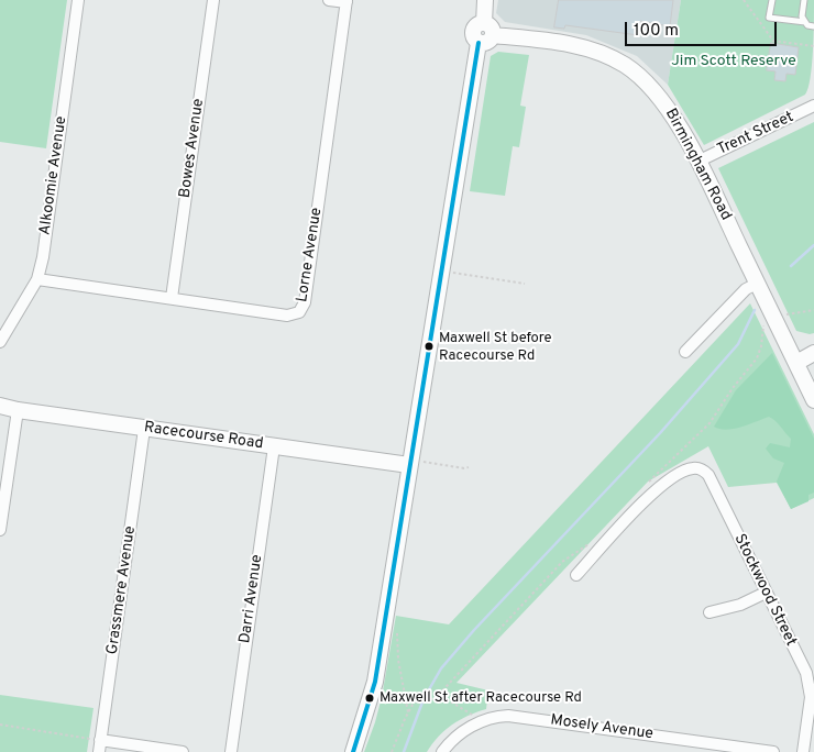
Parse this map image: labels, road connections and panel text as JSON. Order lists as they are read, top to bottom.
{
  "streets": {
    "street": [
      "Trent Street",
      "Bowes Avenue",
      "Birmingham Road",
      "Alkoomie Avenue",
      "Lorne Avenue",
      "Racecourse Road",
      "Grassmere Avenue",
      "Stockwood Street",
      "Darri Avenue",
      "Mosely Avenue"
    ]
  },
  "crossings": [
    ["Trent Street", "Birmingham Road"],
    ["Bowes Avenue", "Lorne Avenue"],
    ["Alkoomie Avenue", "Lorne Avenue"],
    ["Racecourse Road", "Grassmere Avenue"],
    ["Racecourse Road", "Darri Avenue"]
  ],
  "parks": ["Jim Scott Reserve"],
  "places": ["Maxwell St before Racecourse Rd", "Maxwell St after Racecourse Rd"],
  "scale_bar": "100 m"
}
